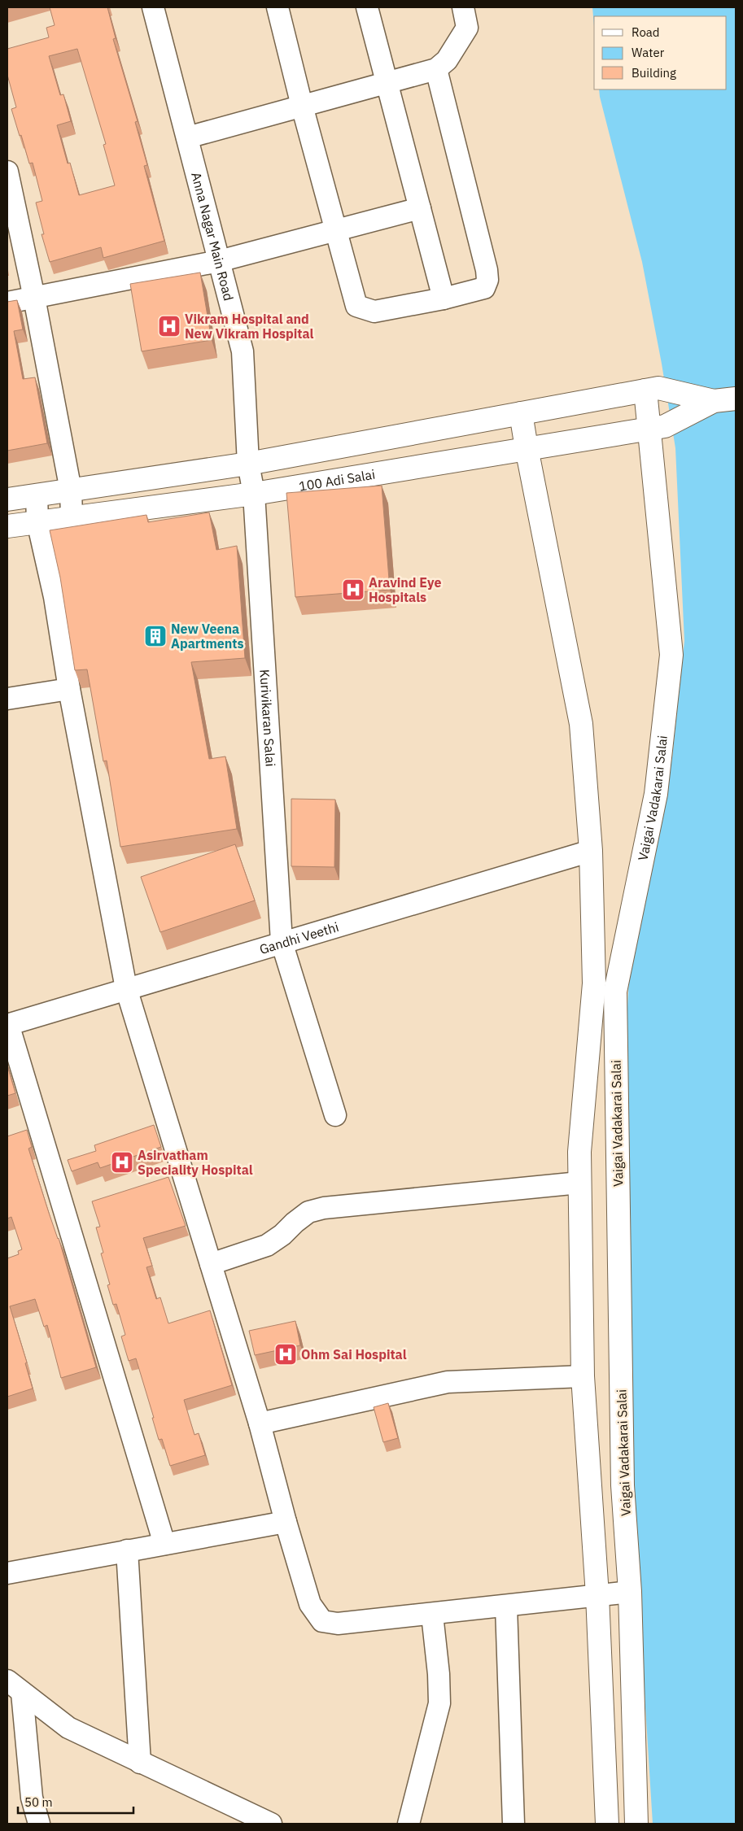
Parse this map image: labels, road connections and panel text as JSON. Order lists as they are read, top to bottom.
{
  "streets": {
    "main road": ["100 Adi Salai", "Vaigai Vadakarai Salai"],
    "street": ["Anna Nagar Main Road", "Kurivikaran Salai", "Gandhi Veethi"]
  },
  "crossings": [
    ["Anna Nagar Main Road", "100 Adi Salai"],
    ["Anna Nagar Main Road", "Kurivikaran Salai"],
    ["100 Adi Salai", "Kurivikaran Salai"],
    ["100 Adi Salai", "Vaigai Vadakarai Salai"],
    ["Kurivikaran Salai", "Gandhi Veethi"]
  ],
  "places": {
    "hospital": [
      "Vikram Hospital and New Vikram Hospital",
      "Aravind Eye Hospitals",
      "Asirvatham Speciality Hospital",
      "Ohm Sai Hospital"
    ],
    "building": ["New Veena Apartments"]
  },
  "legend": ["Road", "Water", "Building"],
  "scale_bar": "50 m"
}
